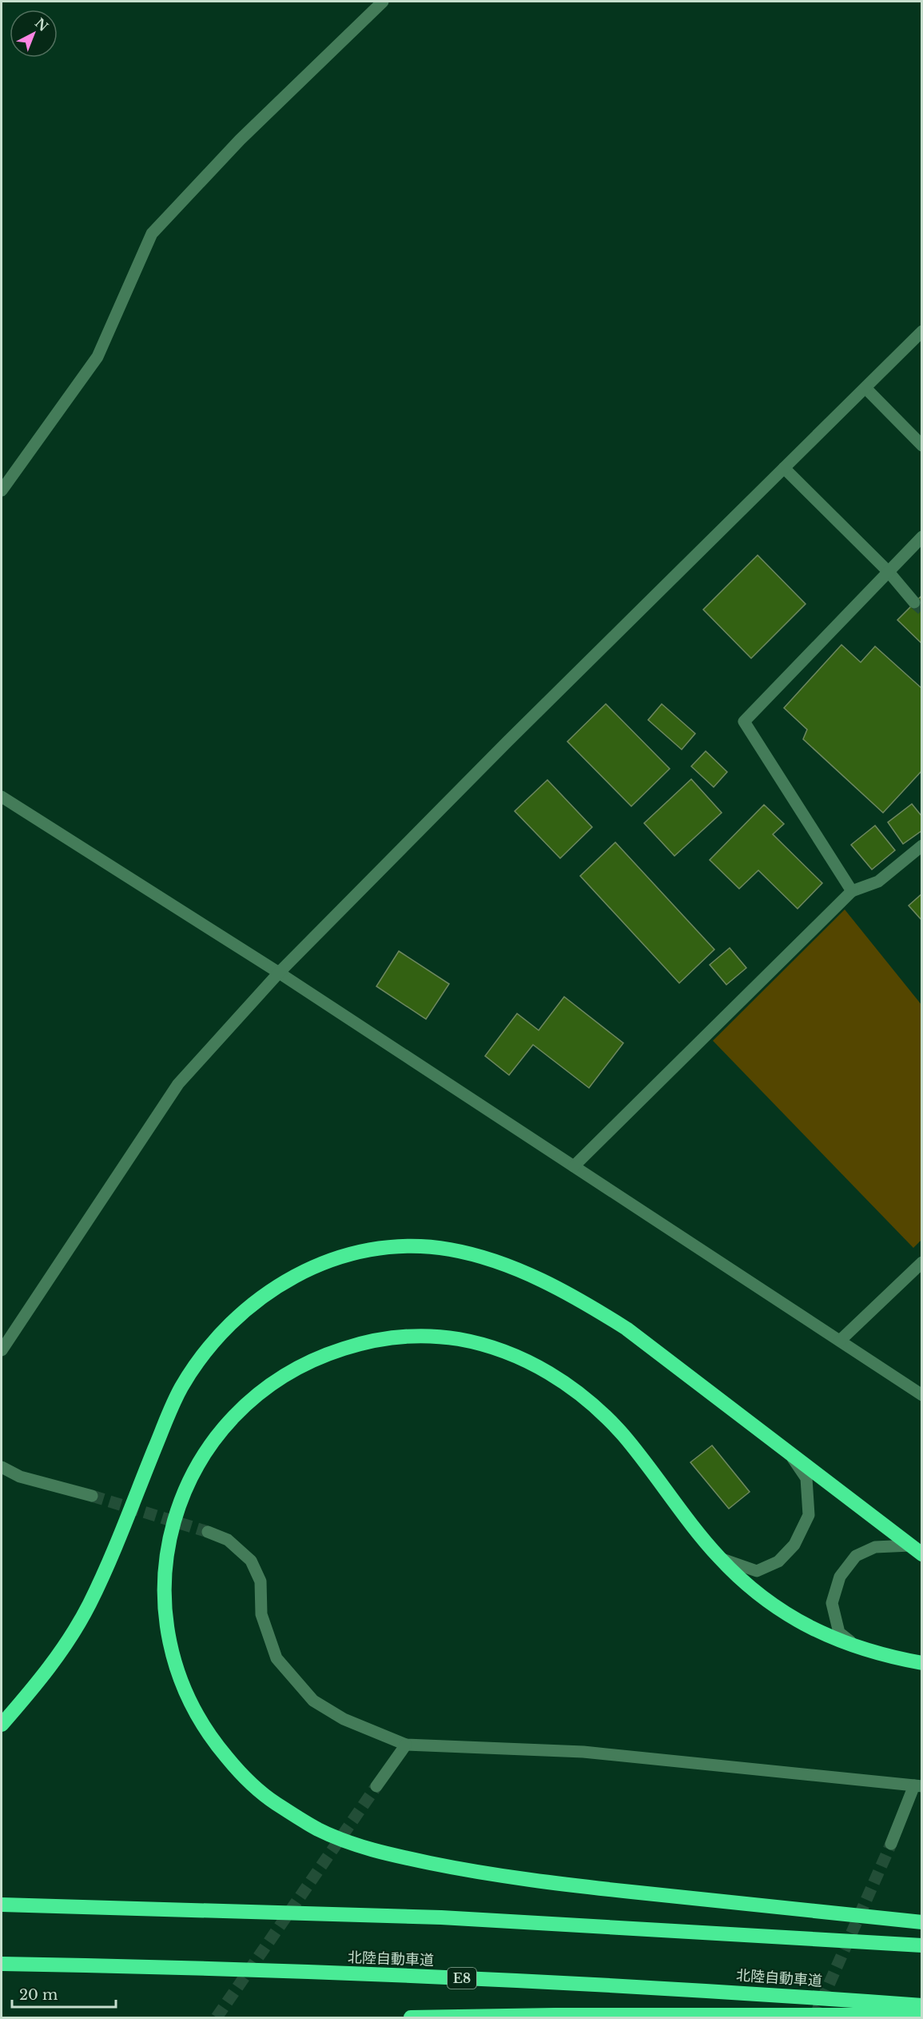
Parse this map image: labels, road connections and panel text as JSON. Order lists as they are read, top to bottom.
{
  "streets": {
    "highway": ["北陸自動車道", "E8"]
  },
  "scale_bar": "20 m",
  "north": "top right"
}
